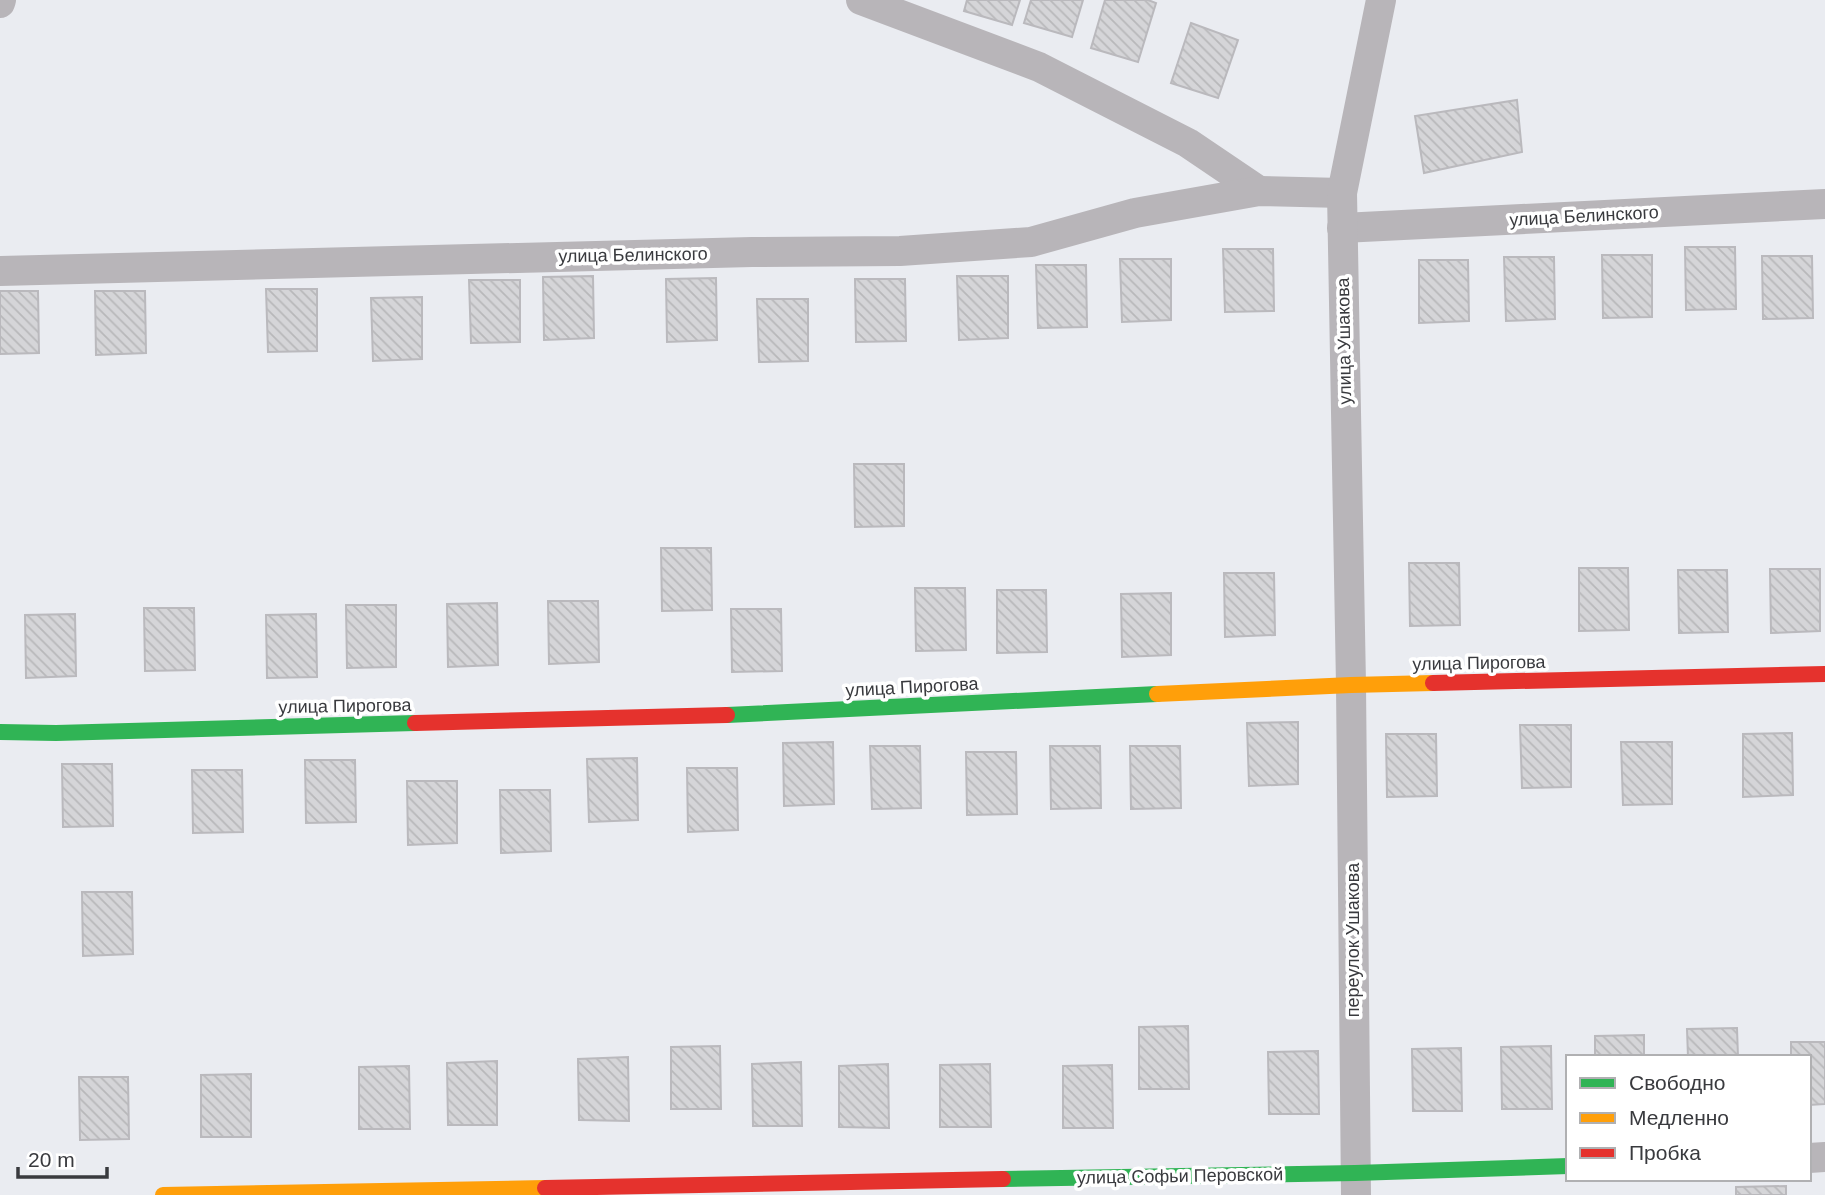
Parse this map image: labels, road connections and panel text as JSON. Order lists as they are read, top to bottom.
{
  "streets": {
    "street": [
      "улица Белинского",
      "улица Ушакова",
      "улица Пирогова",
      "переулок Ушакова",
      "улица Софьи Перовской"
    ]
  },
  "crossings": [
    ["улица Белинского", "улица Ушакова"],
    ["улица Ушакова", "улица Пирогова"],
    ["улица Ушакова", "переулок Ушакова"],
    ["улица Пирогова", "переулок Ушакова"],
    ["переулок Ушакова", "улица Софьи Перовской"]
  ],
  "legend": ["Свободно", "Медленно", "Пробка"],
  "scale_bar": "20 m"
}
